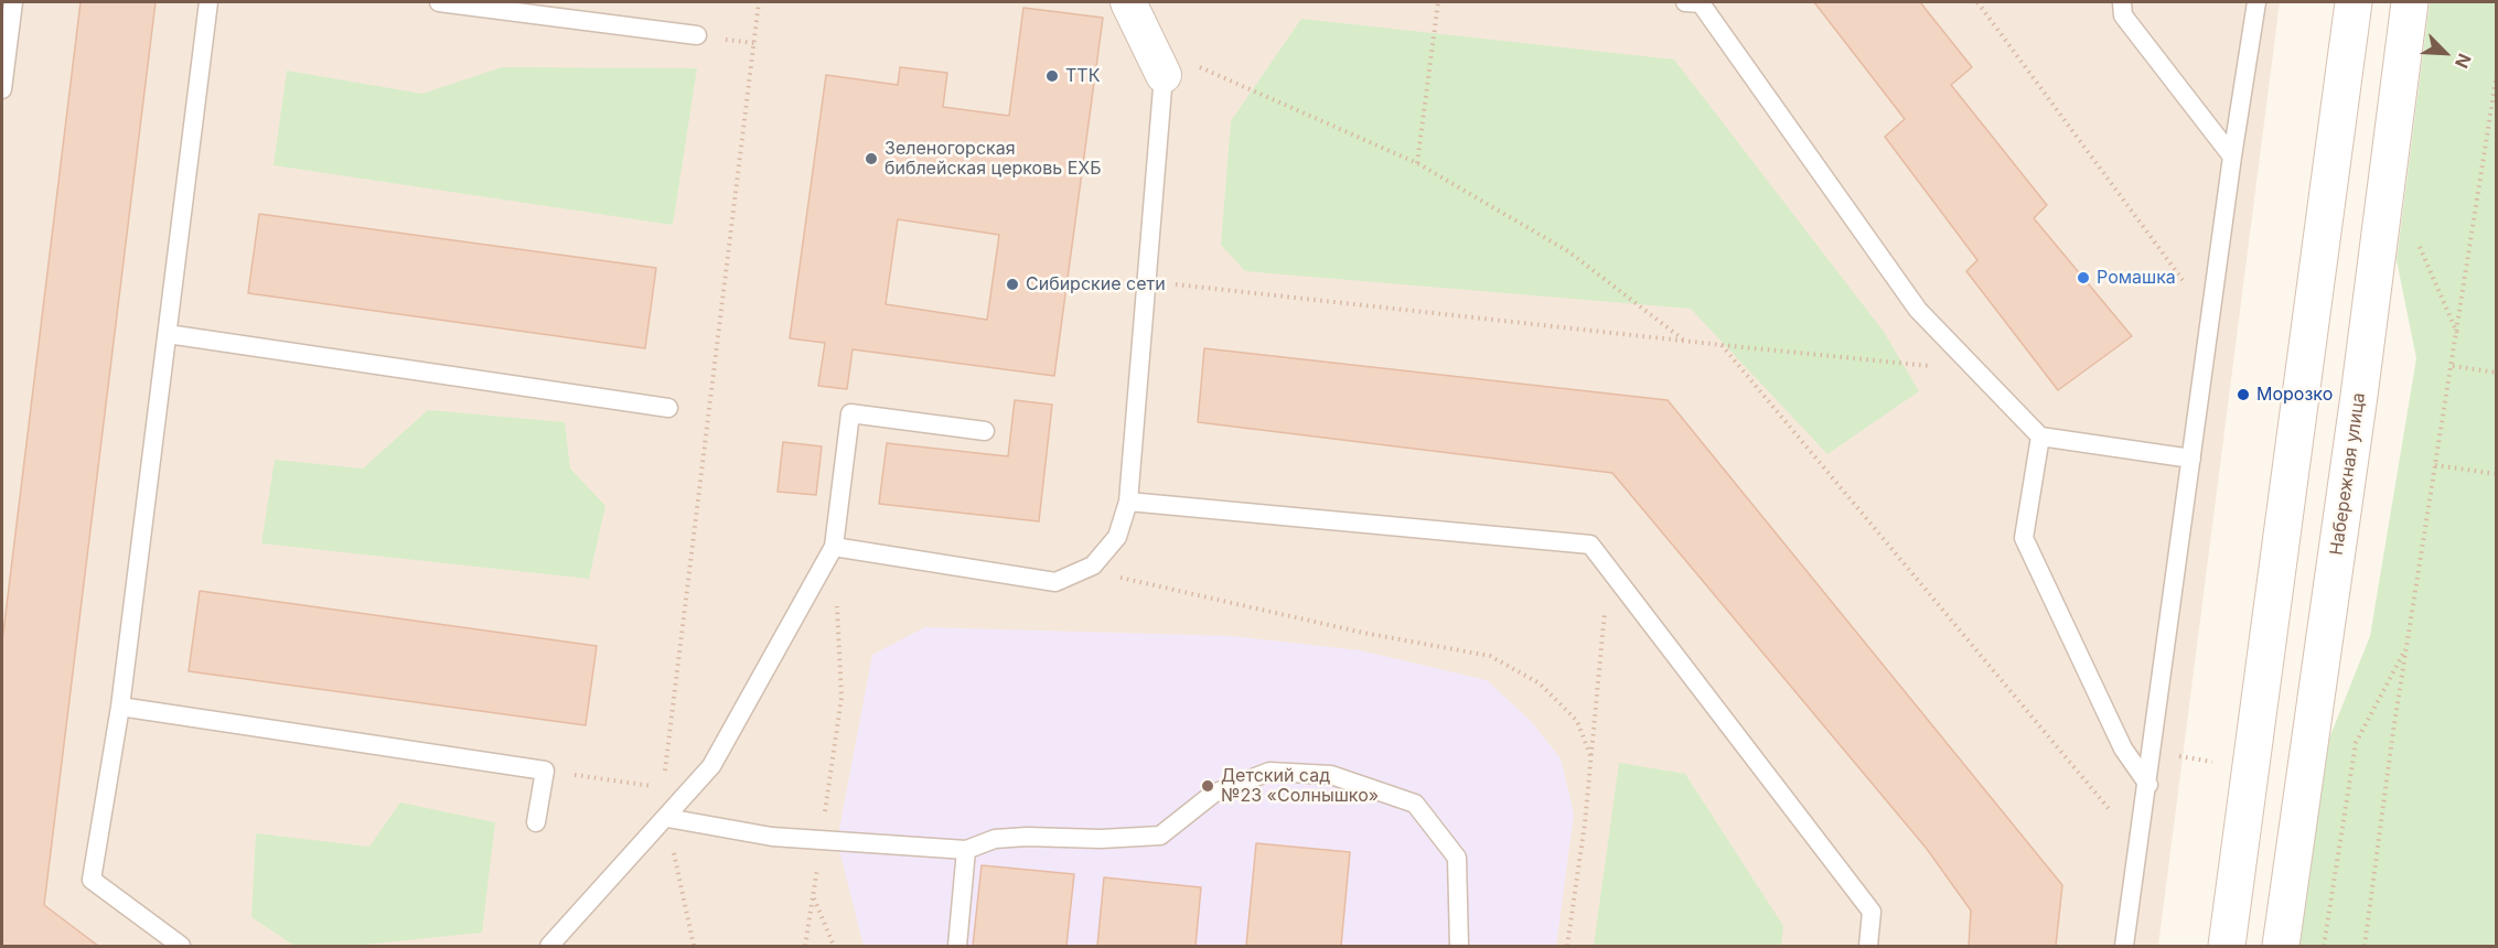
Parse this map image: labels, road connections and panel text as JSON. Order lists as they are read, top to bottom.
{
  "streets": {
    "main road": ["Набережная улица"]
  },
  "places": [
    "ТТК",
    "Зеленогорская библейская церковь ЕХБ",
    "Ромашка",
    "Сибирские сети",
    "Морозко",
    "Детский сад №23 «Солнышко»"
  ],
  "north": "bottom right"
}
